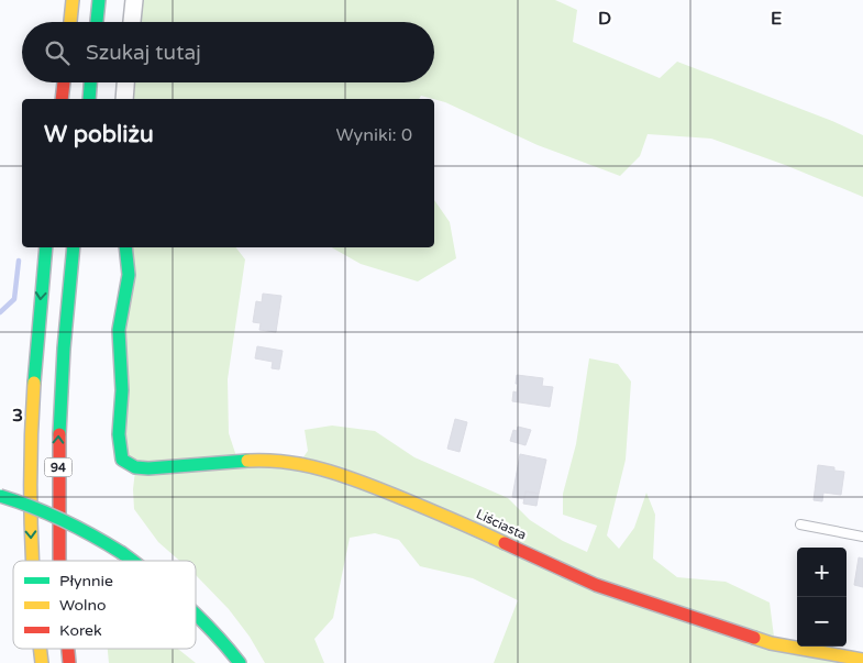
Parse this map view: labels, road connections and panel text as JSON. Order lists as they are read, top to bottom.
{
  "streets": {
    "main road": ["94", "Liściasta"]
  },
  "legend": ["Płynnie", "Wolno", "Korek"],
  "page": {
    "search": "Szukaj tutaj",
    "heading": ["W pobliżu", "Wyniki: 0"],
    "map_buttons": ["+", "−"]
  },
  "grid": {
    "columns": ["D", "E"],
    "rows": ["3"]
  }
}
